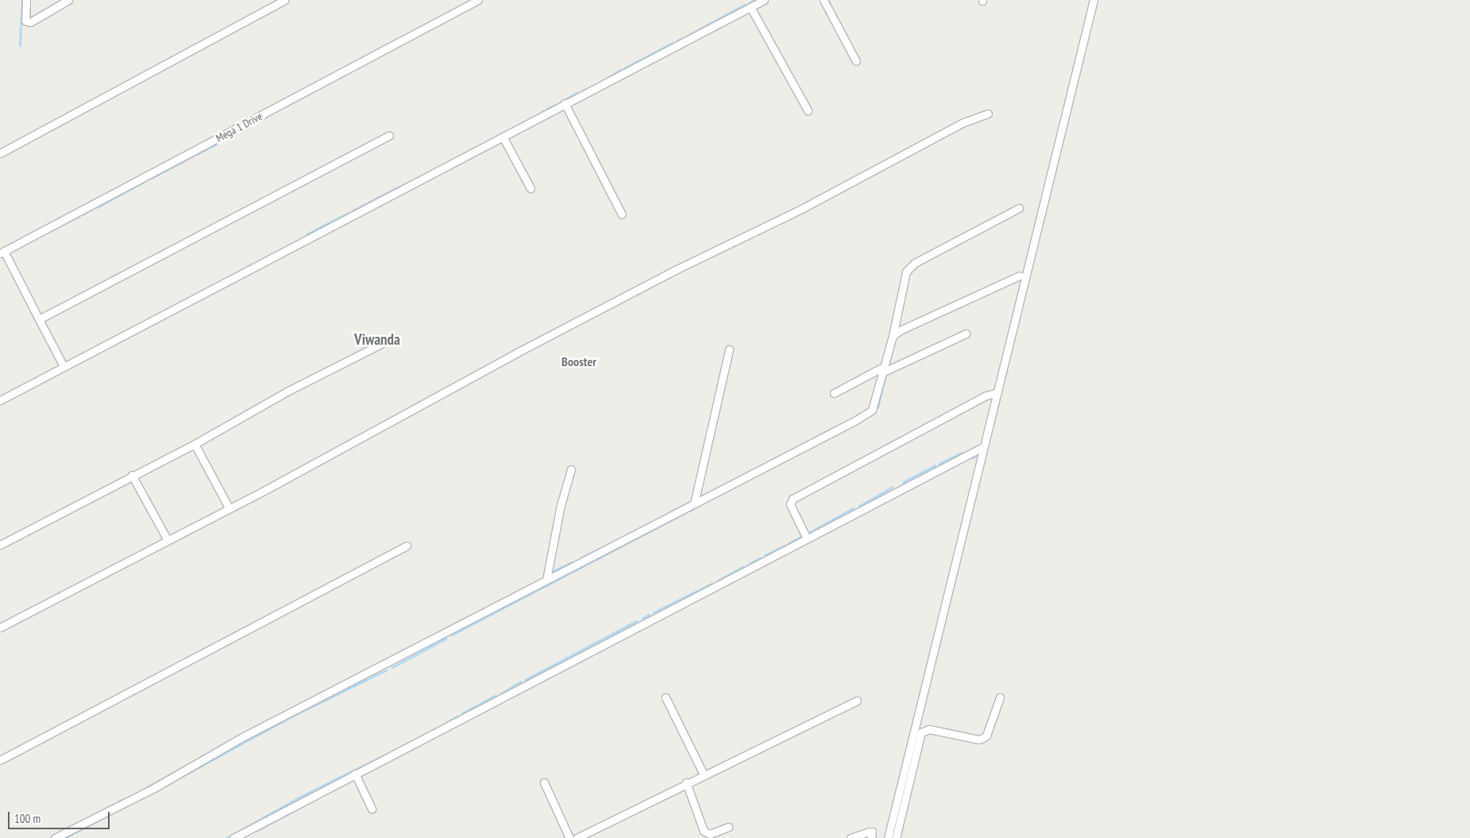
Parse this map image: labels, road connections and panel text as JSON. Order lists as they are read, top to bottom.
{
  "streets": {
    "street": ["Mega 1 Drive"]
  },
  "districts": ["Viwanda", "Booster"],
  "scale_bar": "100 m"
}
